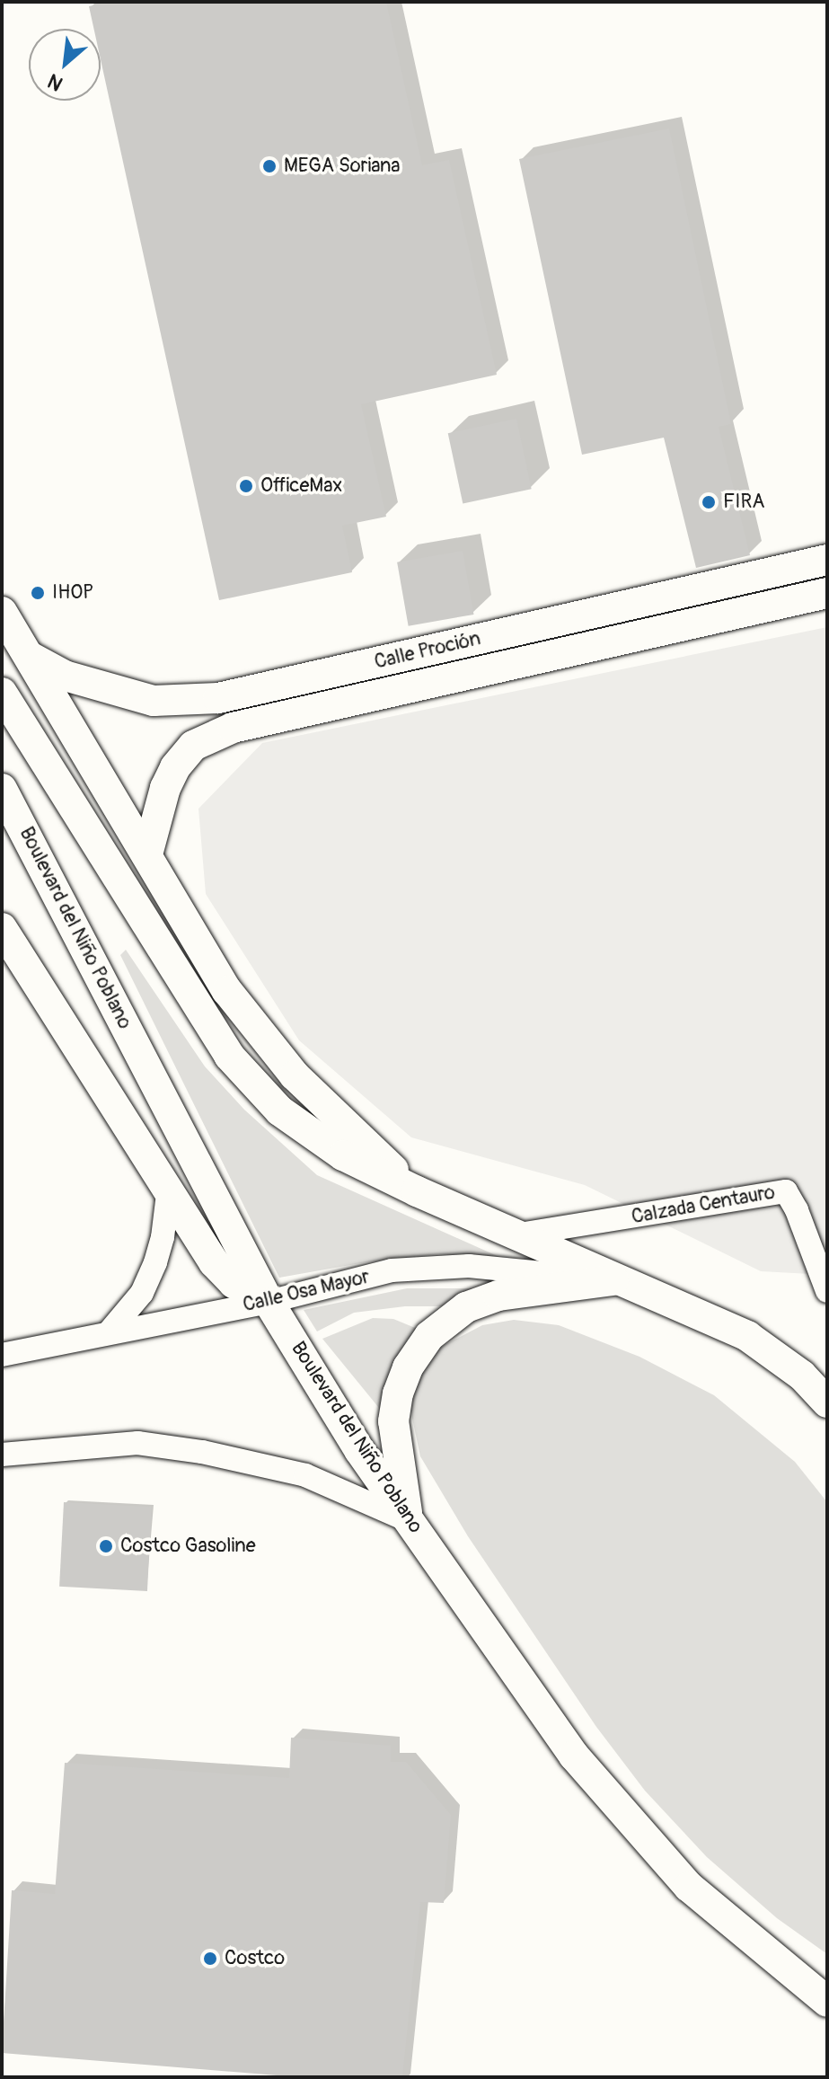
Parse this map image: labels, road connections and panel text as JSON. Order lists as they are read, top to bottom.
{
  "streets": {
    "main road": ["Calle Proción", "Boulevard del Niño Poblano"],
    "street": ["Calzada Centauro", "Calle Osa Mayor"]
  },
  "crossings": [
    ["Boulevard del Niño Poblano", "Calle Osa Mayor"]
  ],
  "places": [
    "MEGA Soriana",
    "OfficeMax",
    "FIRA",
    "IHOP",
    "Costco Gasoline",
    "Costco"
  ],
  "north": "bottom left"
}
